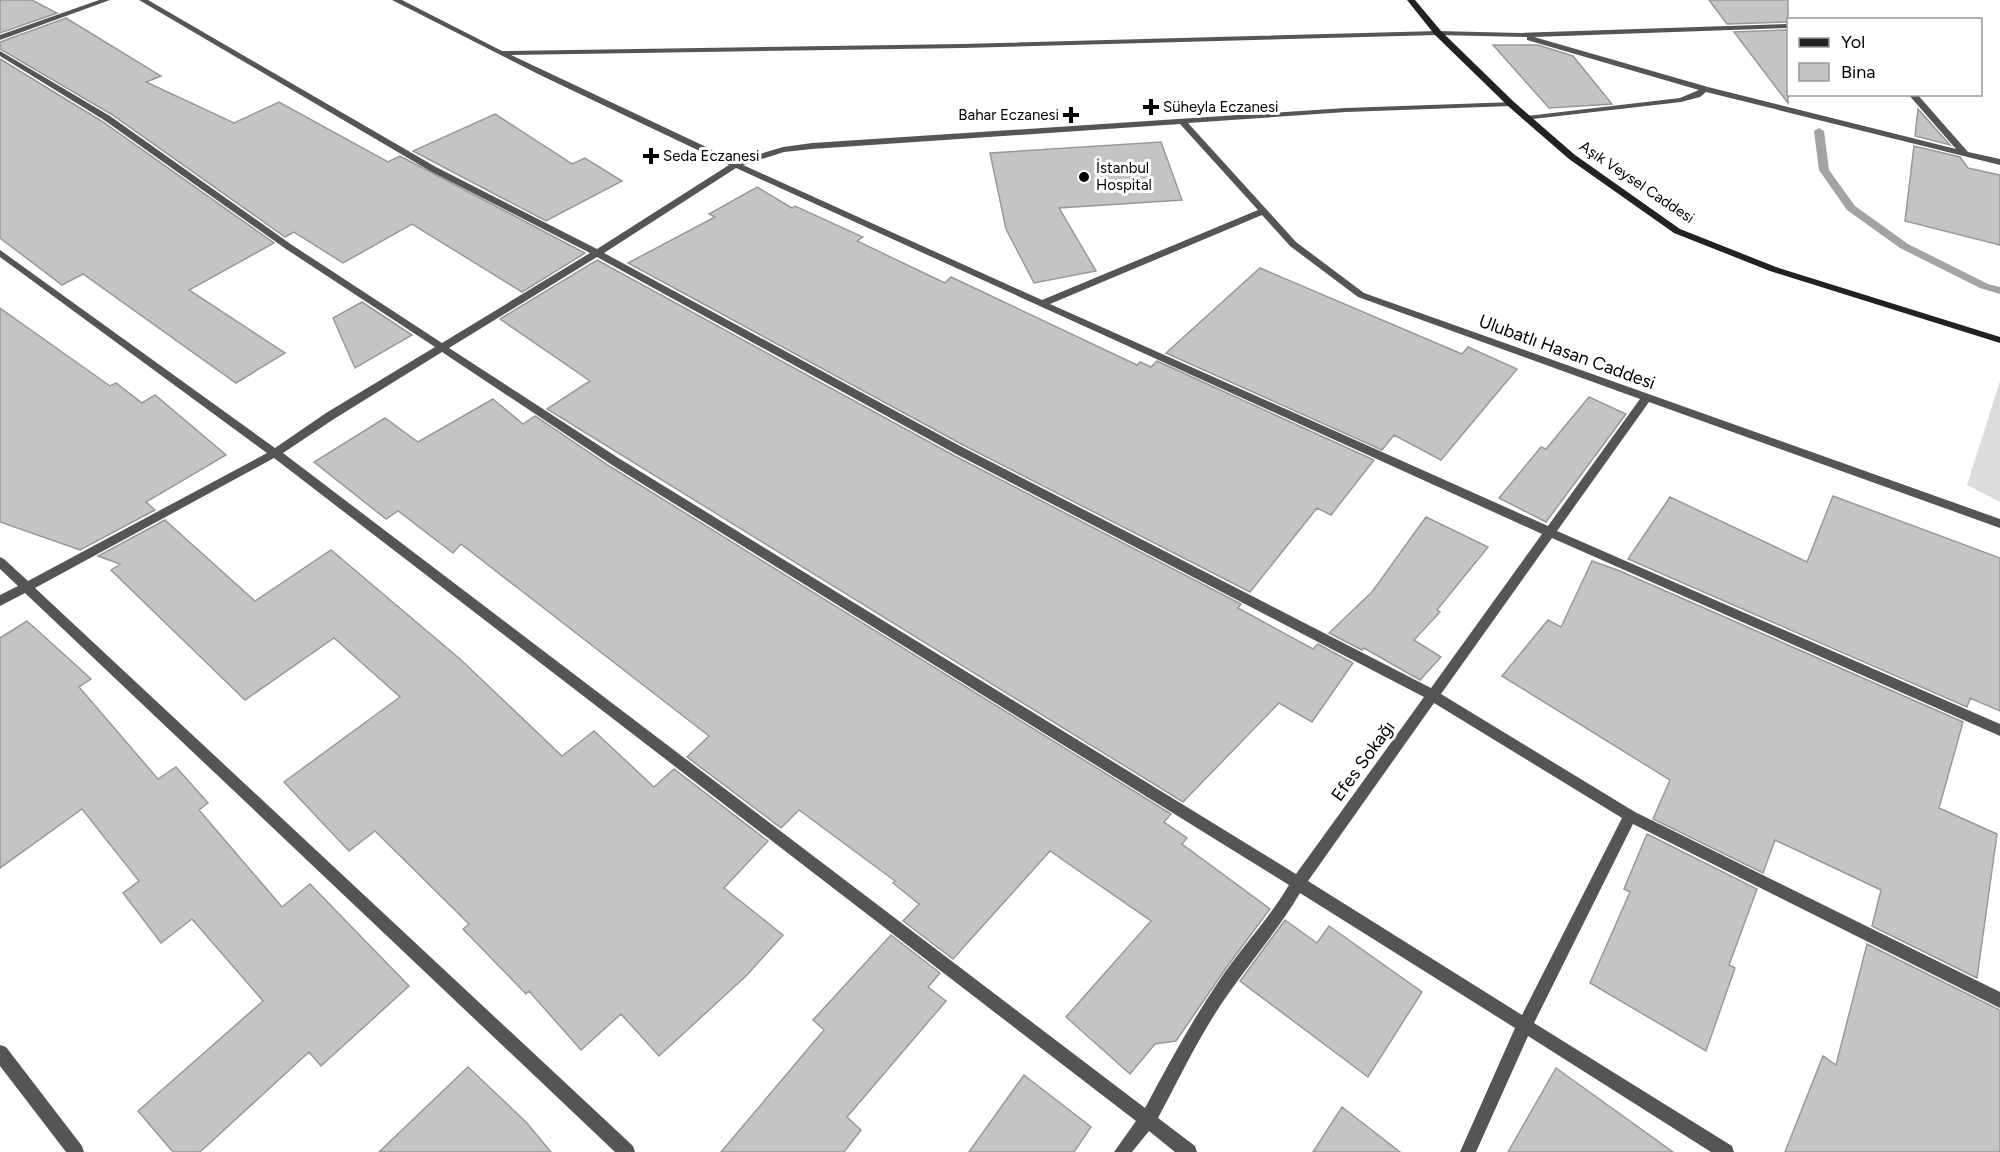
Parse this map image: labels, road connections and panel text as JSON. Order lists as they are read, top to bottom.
{
  "streets": {
    "main road": ["Aşık Veysel Caddesi"],
    "street": ["Ulubatlı Hasan Caddesi", "Efes Sokağı"]
  },
  "crossings": [
    ["Ulubatlı Hasan Caddesi", "Efes Sokağı"]
  ],
  "places": {
    "health": ["Süheyla Eczanesi", "Bahar Eczanesi", "Seda Eczanesi"],
    "other": ["İstanbul Hospital"]
  },
  "legend": ["Yol", "Bina"]
}
